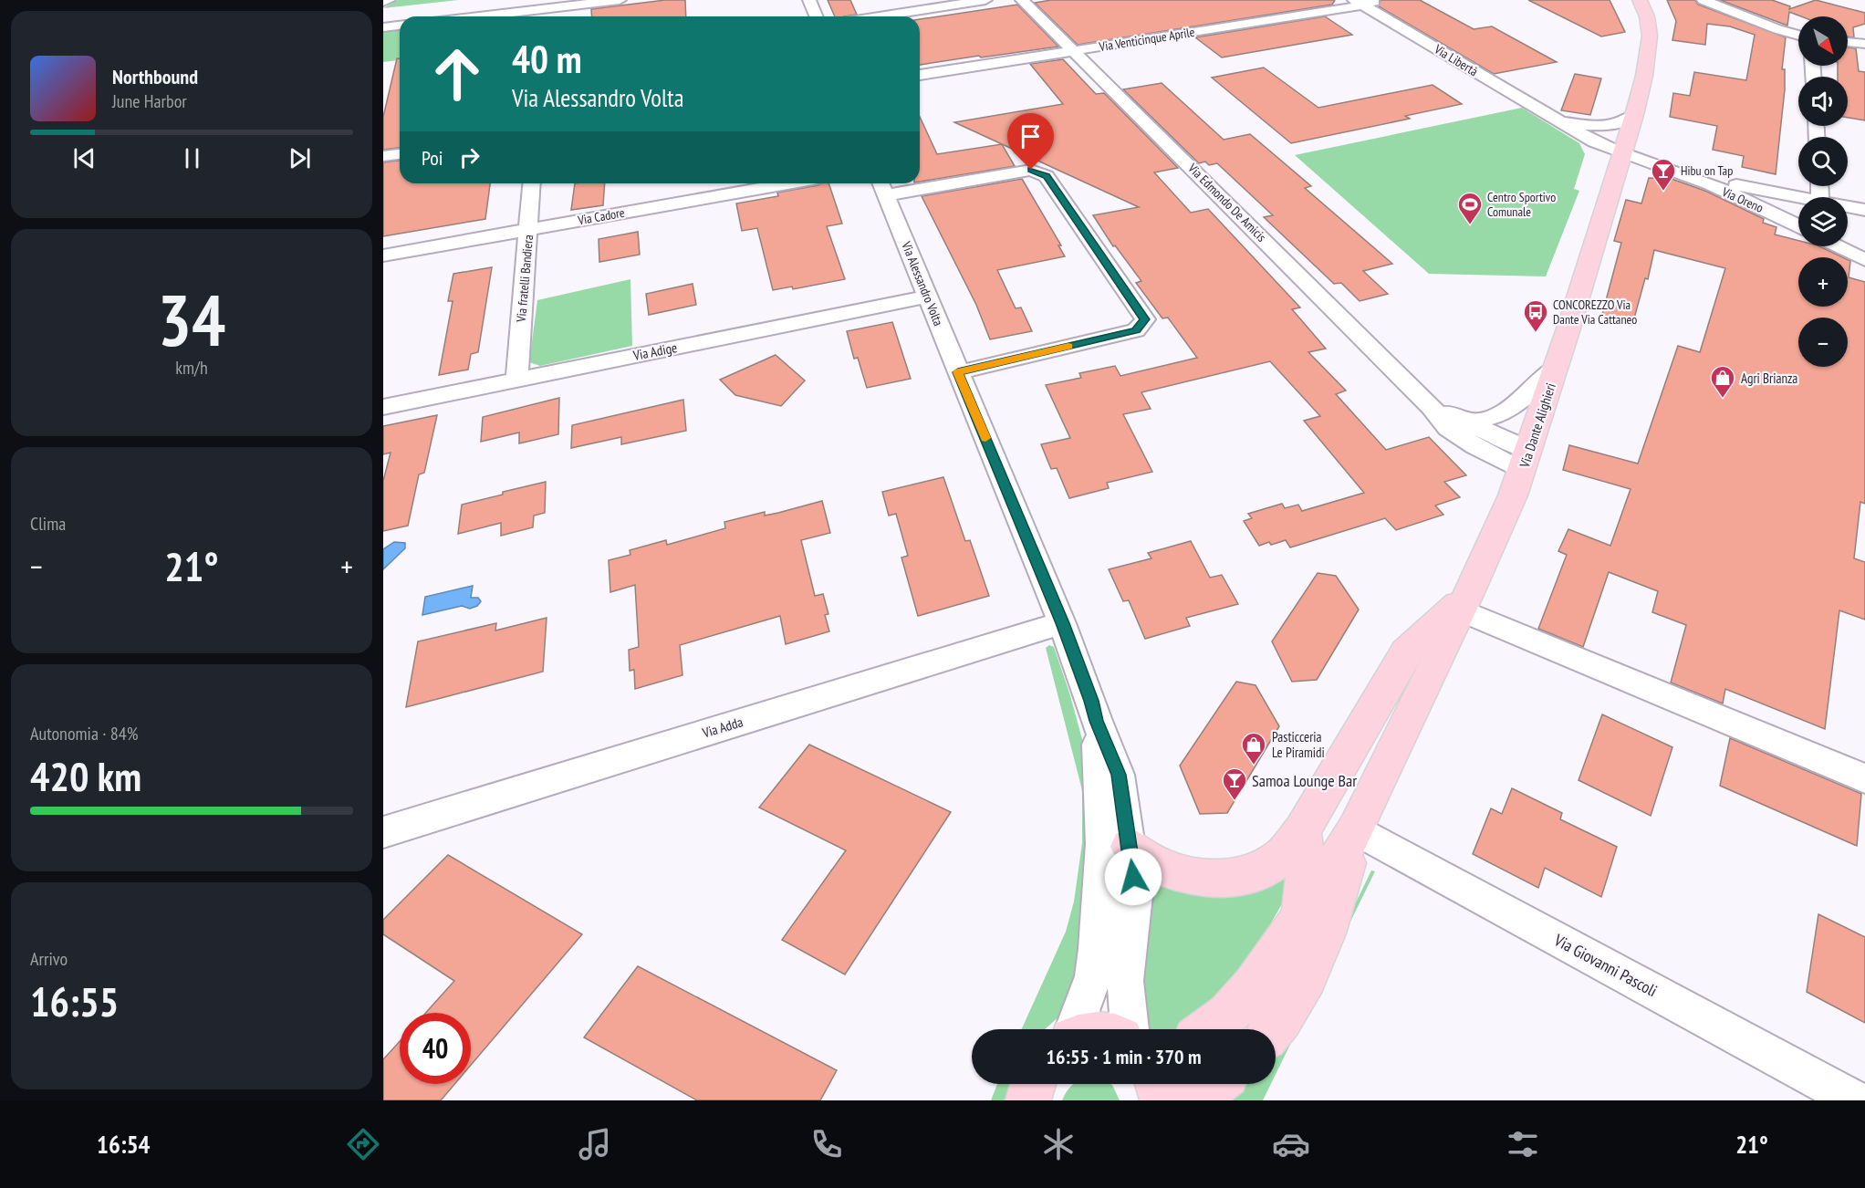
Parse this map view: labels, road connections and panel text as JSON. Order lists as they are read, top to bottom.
{
  "streets": {
    "main road": ["Via Dante Alighieri"],
    "street": [
      "Via Venticinque Aprile",
      "Via Libertà",
      "Via Oreno",
      "Via Edmondo De Amicis",
      "Via Cadore",
      "Via fratelli Bandiera",
      "Via Alessandro Volta",
      "Via Adige",
      "Via Adda",
      "Via Giovanni Pascoli"
    ]
  },
  "crossings": [
    ["Via Venticinque Aprile", "Via Libertà"],
    ["Via Venticinque Aprile", "Via Edmondo De Amicis"],
    ["Via Libertà", "Via Oreno"],
    ["Via Libertà", "Via Dante Alighieri"],
    ["Via Oreno", "Via Dante Alighieri"],
    ["Via Edmondo De Amicis", "Via Dante Alighieri"],
    ["Via Cadore", "Via fratelli Bandiera"],
    ["Via fratelli Bandiera", "Via Adige"],
    ["Via Alessandro Volta", "Via Adige"],
    ["Via Alessandro Volta", "Via Adda"],
    ["Via Dante Alighieri", "Via Giovanni Pascoli"]
  ],
  "places": {
    "bar": ["Hibu on Tap", "Samoa Lounge Bar"],
    "sports": ["Centro Sportivo Comunale"],
    "bus stop": ["CONCOREZZO Via Dante Via Cattaneo"],
    "shop": ["Agri Brianza", "Pasticceria Le Piramidi"]
  },
  "north": "bottom right",
  "page": {
    "map_buttons": ["+", "−"],
    "turn": ["40 m", "Via Alessandro Volta"],
    "song": ["Northbound", "June Harbor"],
    "then": "Poi",
    "tile": [
      ["34", "km/h"],
      "Clima",
      ["Autonomia · 84%", "420 km"],
      ["Arrivo", "16:55"]
    ],
    "heat": ["−", "21°", "+"],
    "limit": "40",
    "trip": "16:55 · 1 min · 370 m",
    "tabs": ["16:54", "21°"]
  }
}
